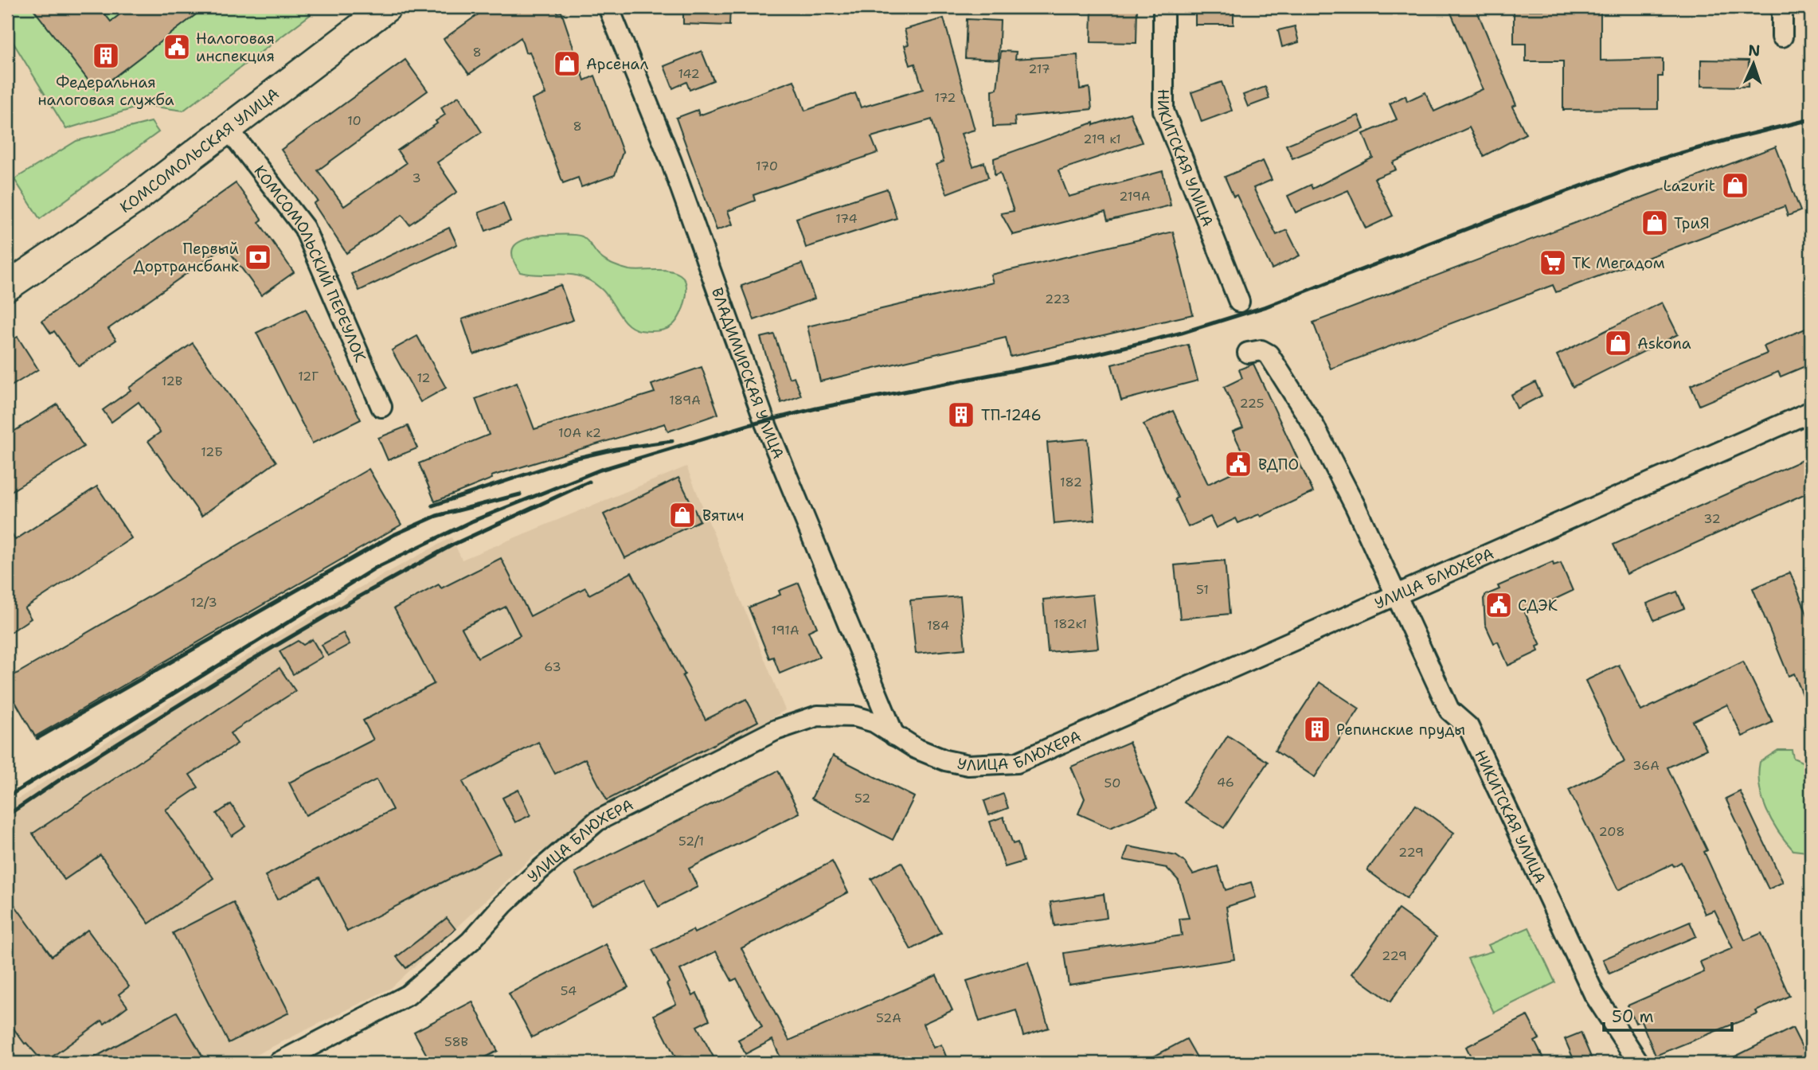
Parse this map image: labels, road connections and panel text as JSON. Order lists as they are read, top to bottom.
{
  "streets": {
    "main road": ["КОМСОМОЛЬСКАЯ УЛИЦА"],
    "street": [
      "НИКИТСКАЯ УЛИЦА",
      "КОМСОМОЛЬСКИЙ ПЕРЕУЛОК",
      "ВЛАДИМИРСКАЯ УЛИЦА",
      "УЛИЦА БЛЮХЕРА"
    ]
  },
  "crossings": [
    ["КОМСОМОЛЬСКАЯ УЛИЦА", "КОМСОМОЛЬСКИЙ ПЕРЕУЛОК"],
    ["НИКИТСКАЯ УЛИЦА", "УЛИЦА БЛЮХЕРА"],
    ["ВЛАДИМИРСКАЯ УЛИЦА", "УЛИЦА БЛЮХЕРА"]
  ],
  "places": {
    "public building": ["Налоговая инспекция", "ВДПО", "СДЭК"],
    "building": ["Федеральная налоговая служба", "ТП-1246", "Репинские пруды"],
    "shop": [
      "Арсенал",
      "Lazurit",
      "ТриЯ",
      "Askona",
      "Вятич"
    ],
    "bank": ["Первый Дортрансбанк"],
    "supermarket": ["ТК Мегадом"]
  },
  "house_numbers": [
    "8",
    "217",
    "142",
    "172",
    "10",
    "8",
    "219 к1",
    "170",
    "3",
    "219А",
    "174",
    "223",
    "12Г",
    "12",
    "12В",
    "189А",
    "225",
    "10А к2",
    "12Б",
    "182",
    "32",
    "51",
    "12/3",
    "182к1",
    "184",
    "191А",
    "63",
    "36А",
    "46",
    "50",
    "52",
    "208",
    "52/1",
    "229",
    "229",
    "54",
    "52А",
    "58В"
  ],
  "scale_bar": "50 m",
  "north": "top"
}
